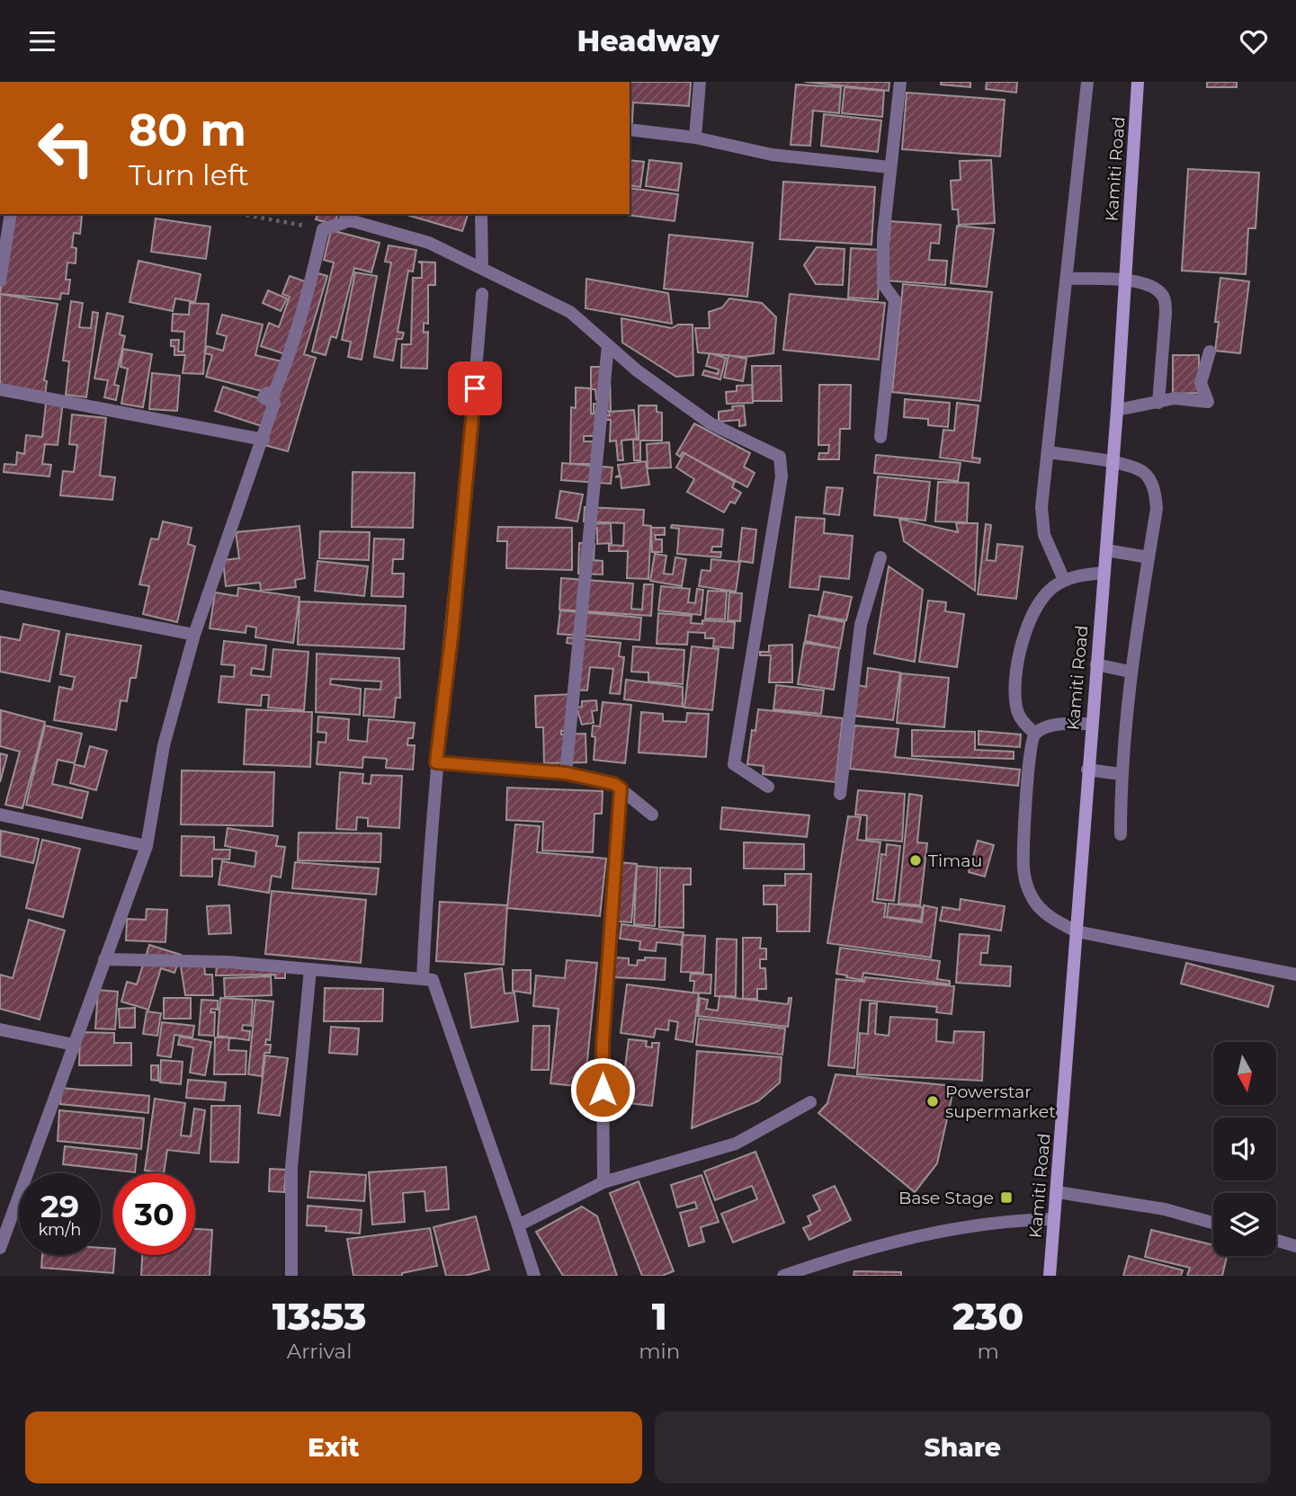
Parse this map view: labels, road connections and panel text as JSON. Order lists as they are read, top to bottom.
{
  "streets": {
    "main road": ["Kamiti Road"]
  },
  "places": {
    "other": ["Timau", "Powerstar supermarket"],
    "transit": ["Base Stage"]
  },
  "north": "bottom",
  "page": {
    "header": "Headway",
    "turn": ["80 m", "Turn left"],
    "speed": "29 km/h",
    "limit": "30",
    "eta": [
      "13:53",
      "Arrival",
      "1",
      "min",
      "230",
      "m"
    ],
    "buttons": ["Exit", "Share"]
  }
}
